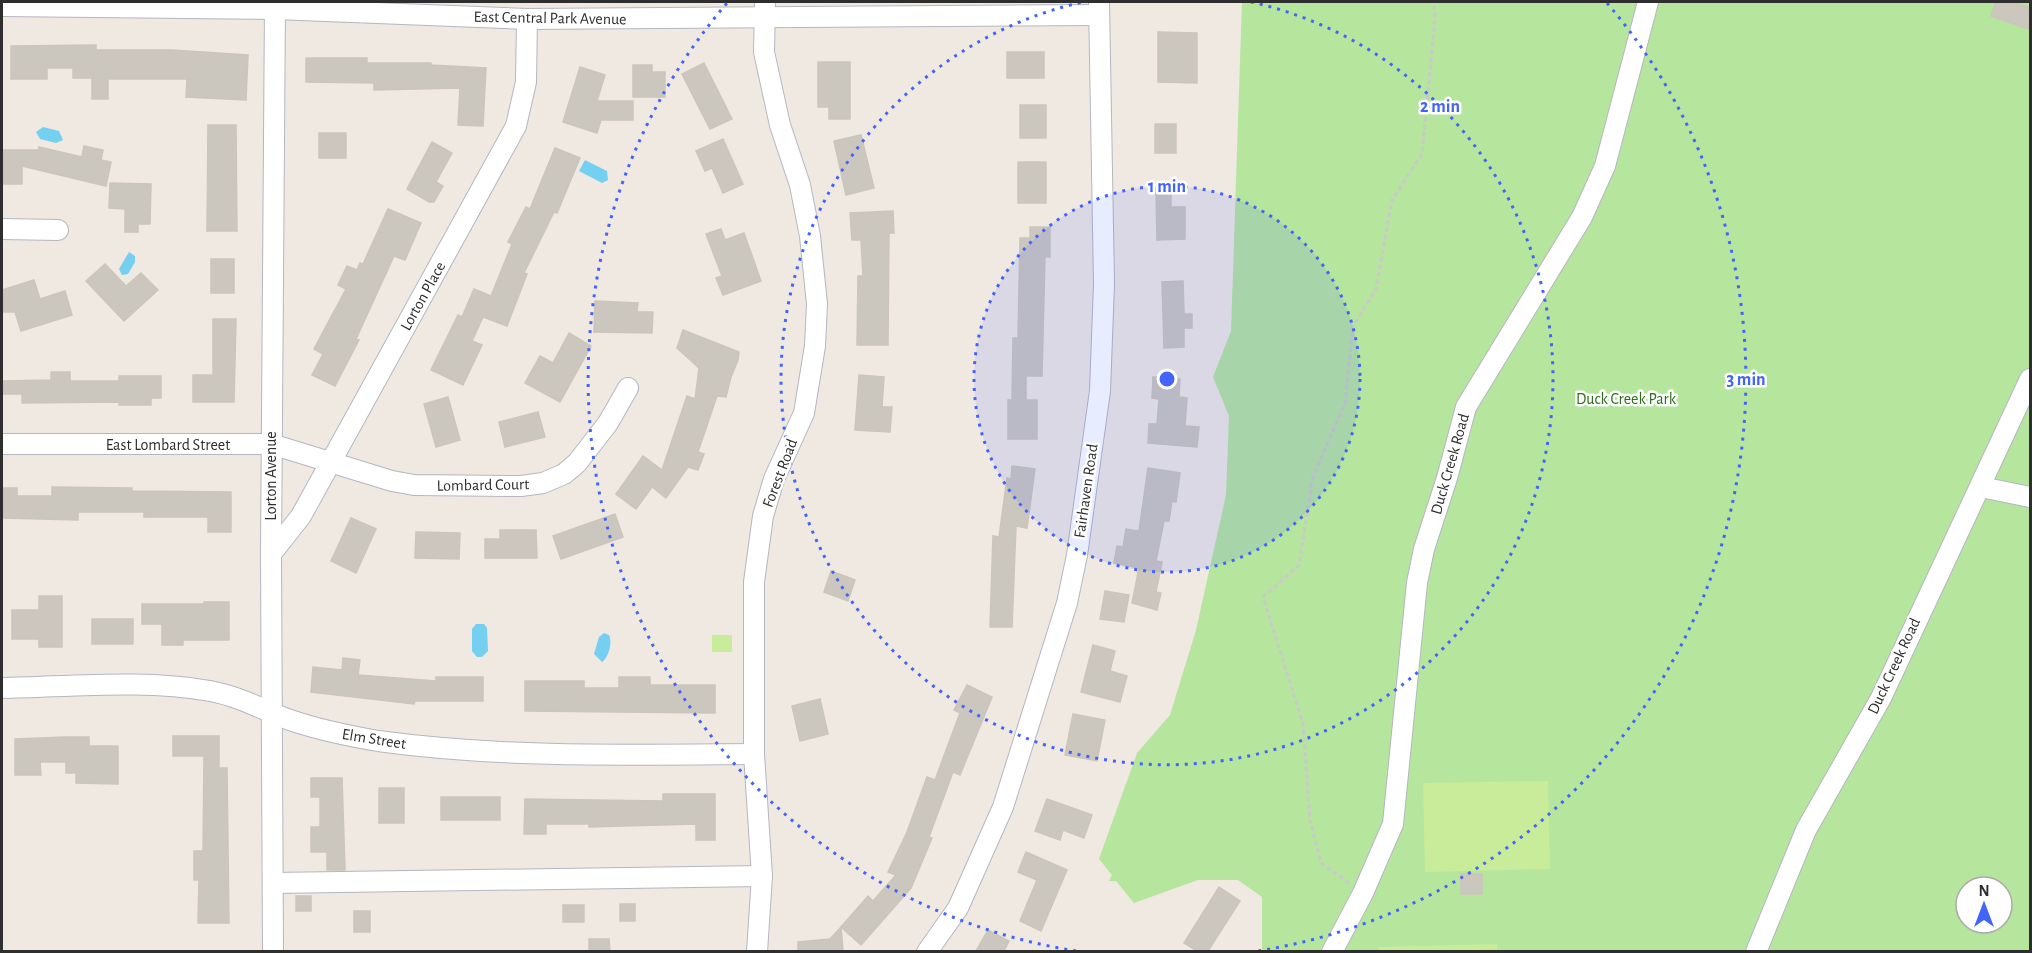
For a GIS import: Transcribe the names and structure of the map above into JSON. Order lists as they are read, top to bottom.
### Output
{
  "streets": {
    "street": [
      "East Central Park Avenue",
      "Lorton Place",
      "East Lombard Street",
      "Duck Creek Road",
      "Forest Road",
      "Lorton Avenue",
      "Lombard Court",
      "Fairhaven Road",
      "Elm Street"
    ]
  },
  "crossings": [
    ["East Central Park Avenue", "Lorton Place"],
    ["East Central Park Avenue", "Forest Road"],
    ["East Central Park Avenue", "Lorton Avenue"],
    ["East Central Park Avenue", "Fairhaven Road"],
    ["Lorton Place", "East Lombard Street"],
    ["Lorton Place", "Lorton Avenue"],
    ["Lorton Place", "Lombard Court"],
    ["East Lombard Street", "Lorton Avenue"],
    ["East Lombard Street", "Lombard Court"],
    ["Forest Road", "Elm Street"],
    ["Lorton Avenue", "Elm Street"]
  ],
  "parks": ["Duck Creek Park"],
  "north": "top",
  "rings": ["2 min", "1 min", "3 min"]
}
